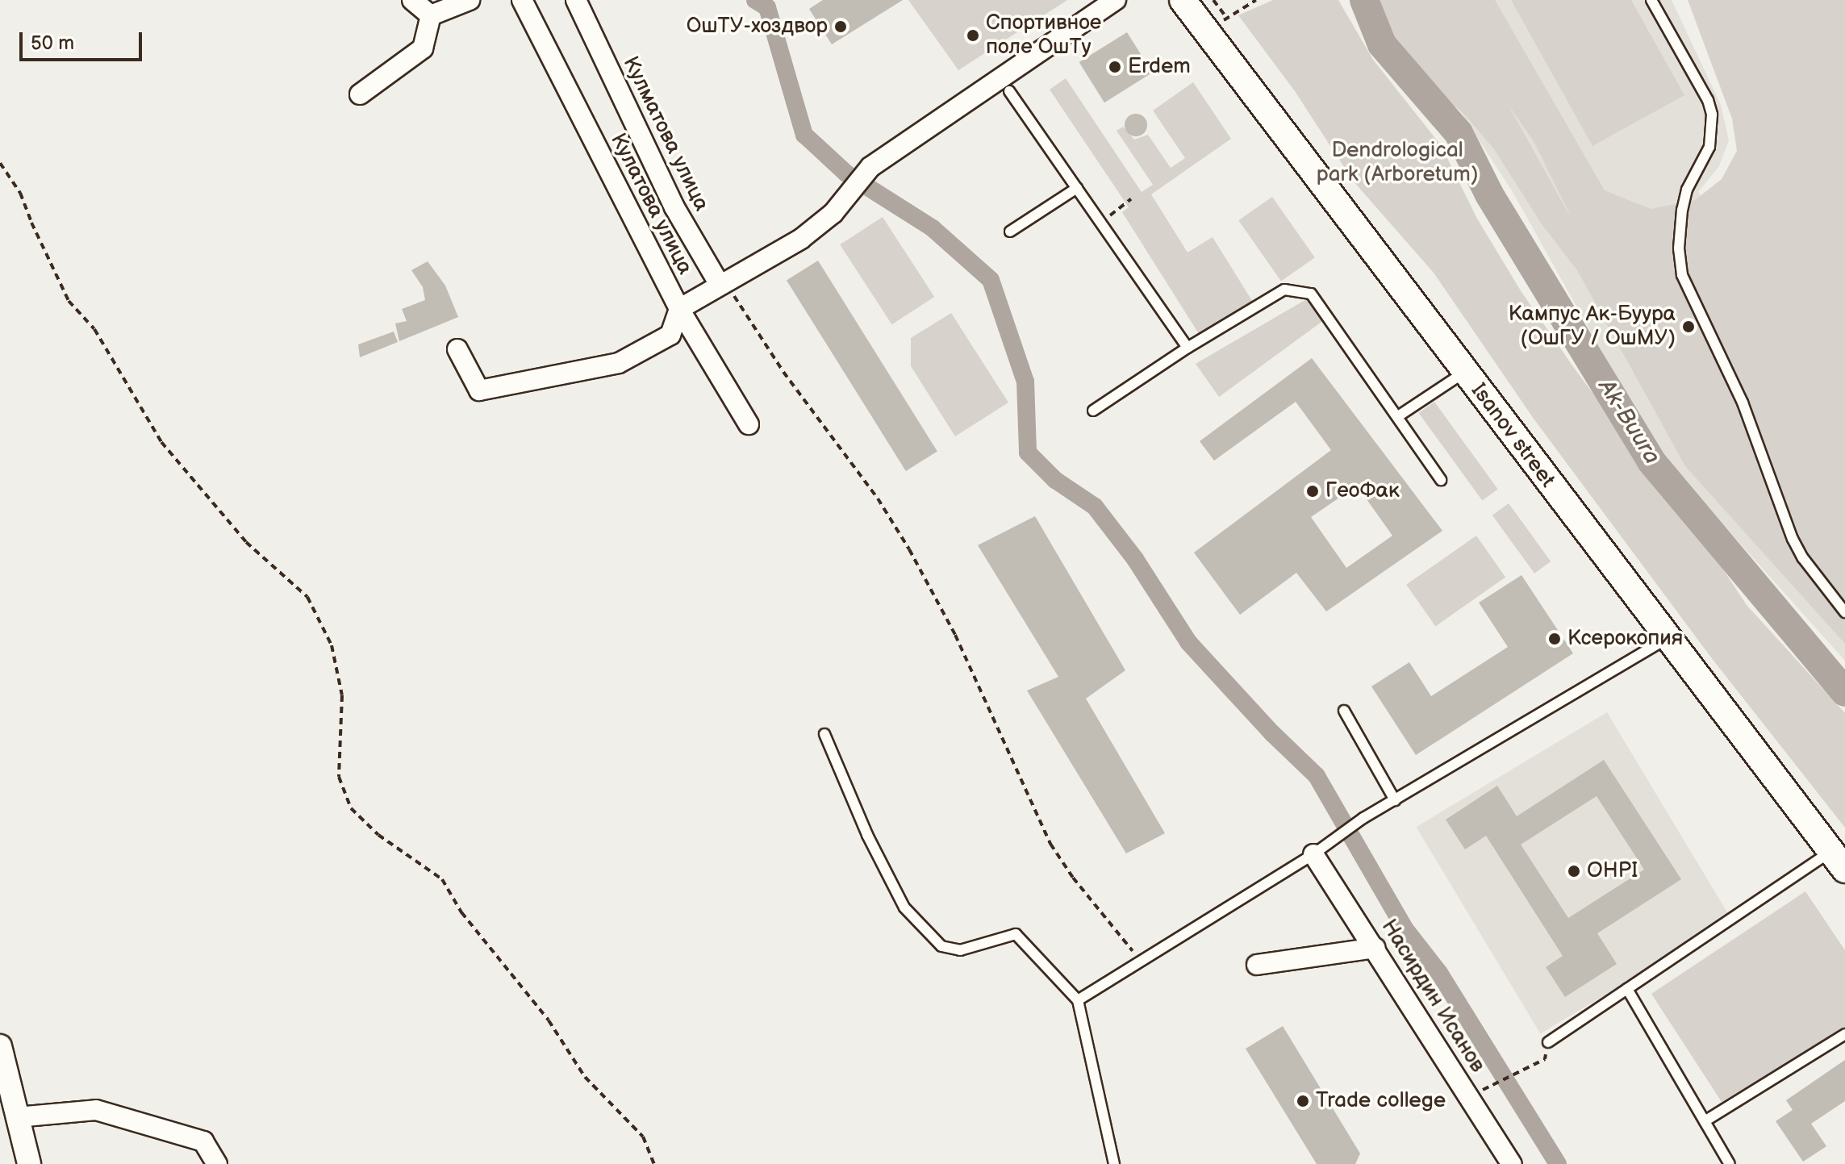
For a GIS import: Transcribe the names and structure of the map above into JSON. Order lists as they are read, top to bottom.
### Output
{
  "streets": {
    "main road": ["Isanov street"],
    "street": ["Кулматова улица", "Кулатова улица", "Насирдин Исанов"]
  },
  "water": ["Ak-Buura"],
  "parks": ["Dendrological park (Arboretum)"],
  "places": [
    "ОшТУ-хоздвор",
    "Спортивное поле ОшТу",
    "Erdem",
    "Кампус Ак-Буура (ОшГУ / ОшМУ)",
    "ГеоФак",
    "Ксерокопия",
    "OHPI",
    "Trade college"
  ],
  "scale_bar": "50 m"
}
